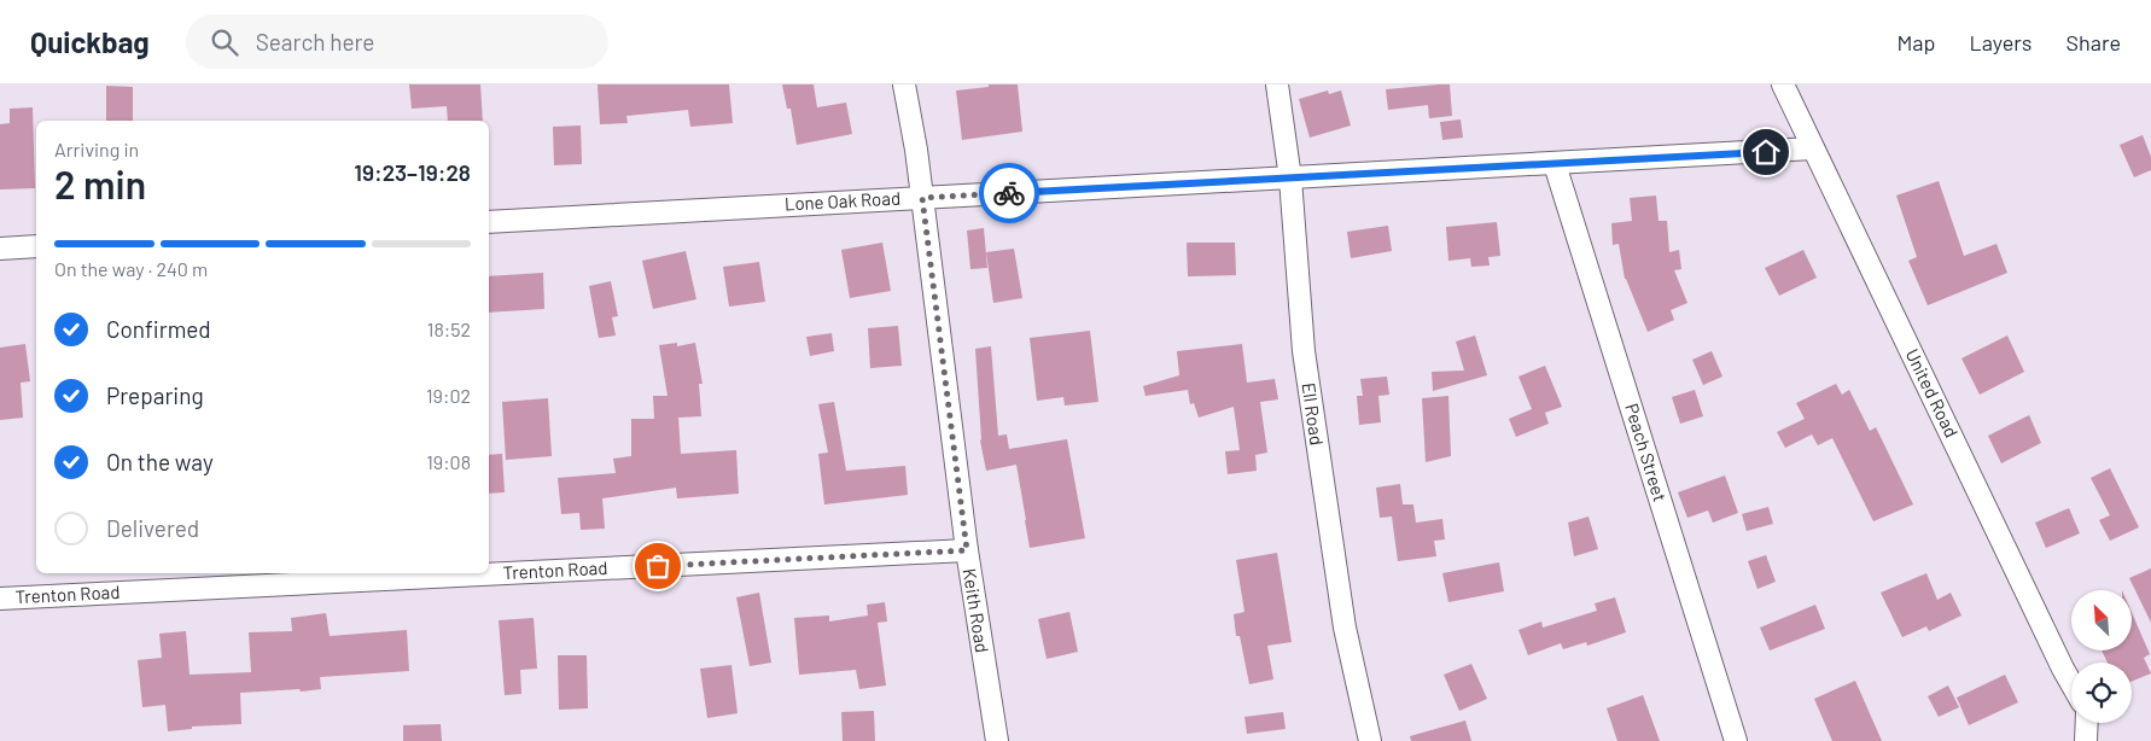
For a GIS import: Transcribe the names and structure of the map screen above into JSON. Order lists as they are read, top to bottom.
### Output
{
  "streets": {
    "street": [
      "Lone Oak Road",
      "United Road",
      "Ell Road",
      "Peach Street",
      "Trenton Road",
      "Keith Road"
    ]
  },
  "crossings": [
    ["Lone Oak Road", "United Road"],
    ["Lone Oak Road", "Ell Road"],
    ["Lone Oak Road", "Peach Street"],
    ["Lone Oak Road", "Keith Road"],
    ["Trenton Road", "Keith Road"]
  ],
  "north": "top left",
  "page": {
    "header": "Quickbag",
    "search": "Search here",
    "nav": ["Map", "Layers", "Share"],
    "heading": ["2 min", "Arriving in", "19:23–19:28"],
    "bar": "On the way · 240 m",
    "list": [
      ["Confirmed", "18:52"],
      ["Preparing", "19:02"],
      ["On the way", "19:08"],
      "Delivered"
    ]
  }
}
